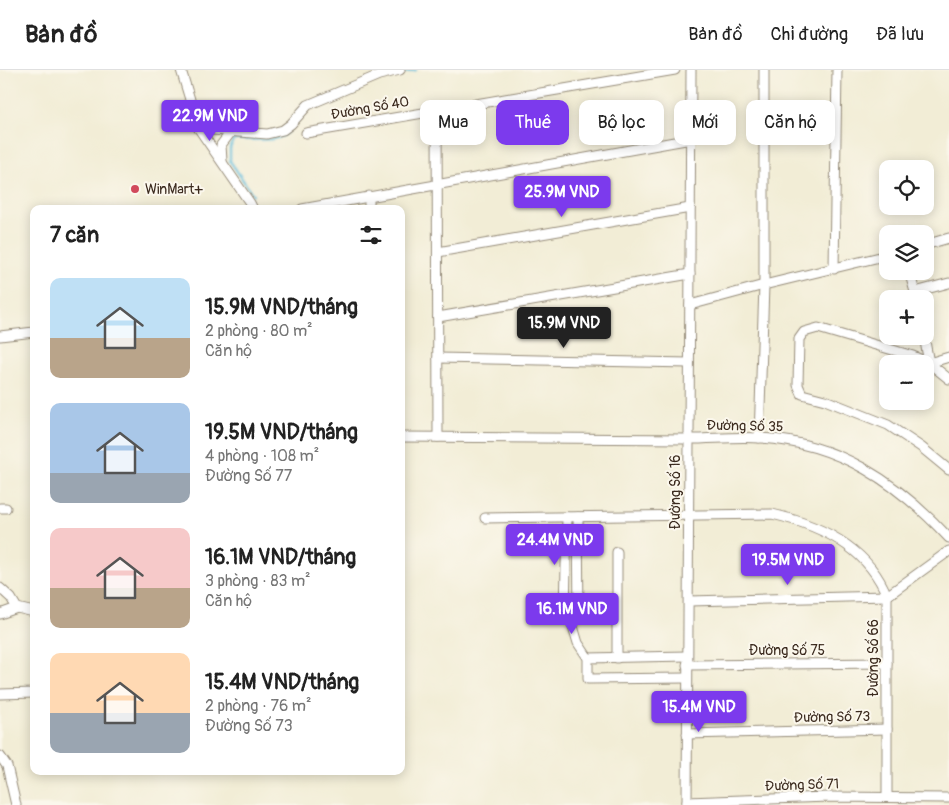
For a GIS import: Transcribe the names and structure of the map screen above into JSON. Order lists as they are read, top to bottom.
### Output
{
  "streets": {
    "street": [
      "Đường Số 40",
      "Đường Số 35",
      "Đường Số 16",
      "Đường Số 75",
      "Đường Số 66",
      "Đường Số 73",
      "Đường Số 71"
    ]
  },
  "crossings": [
    ["Đường Số 35", "Đường Số 16"],
    ["Đường Số 16", "Đường Số 75"],
    ["Đường Số 16", "Đường Số 73"],
    ["Đường Số 16", "Đường Số 71"],
    ["Đường Số 75", "Đường Số 66"],
    ["Đường Số 66", "Đường Số 73"],
    ["Đường Số 66", "Đường Số 71"]
  ],
  "places": ["WinMart+"],
  "page": {
    "header": "Bản đồ",
    "nav": ["Bản đồ", "Chỉ đường", "Đã lưu"],
    "price": [
      "22.9M VND",
      "25.9M VND",
      "15.9M VND",
      "24.4M VND",
      "19.5M VND",
      "16.1M VND",
      "15.4M VND"
    ],
    "chip": [
      "Mua",
      "Thuê",
      "Bộ lọc",
      "Mới",
      "Căn hộ"
    ],
    "map_buttons": ["+", "−"],
    "heading": "7 căn",
    "list": [
      {
        "name": "15.9M VND/tháng",
        "note": "2 phòng · 80 m² · Căn hộ"
      },
      {
        "name": "19.5M VND/tháng",
        "note": "4 phòng · 108 m² · Đường Số 77"
      },
      {
        "name": "16.1M VND/tháng",
        "note": "3 phòng · 83 m² · Căn hộ"
      },
      {
        "name": "15.4M VND/tháng",
        "note": "2 phòng · 76 m² · Đường Số 73"
      }
    ]
  }
}
